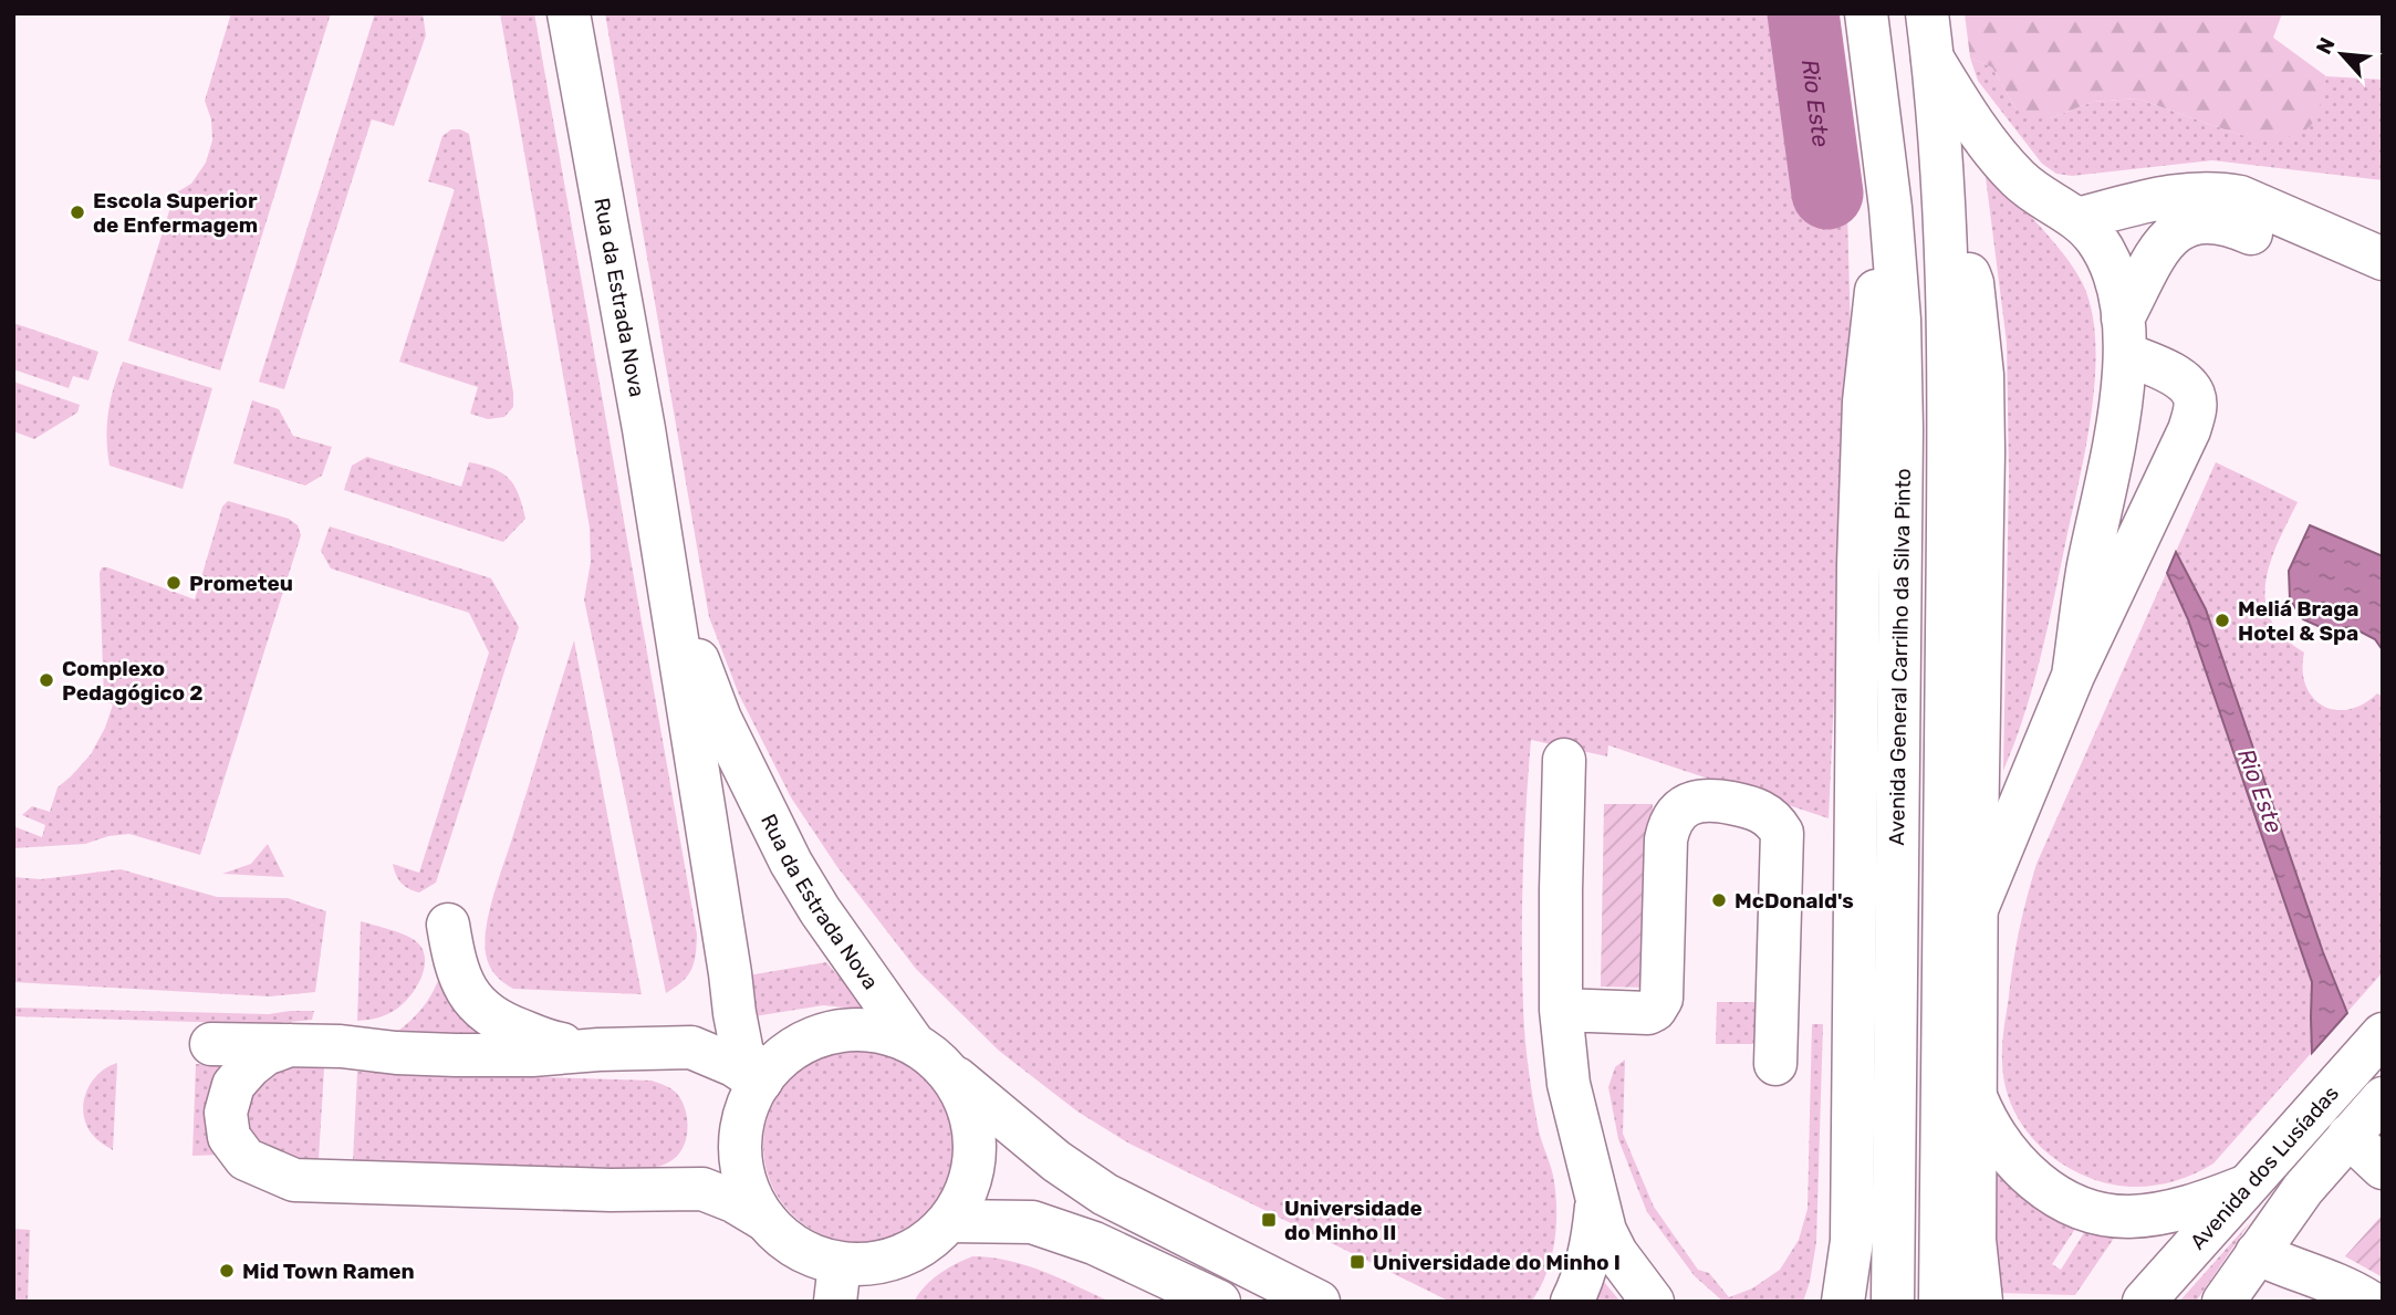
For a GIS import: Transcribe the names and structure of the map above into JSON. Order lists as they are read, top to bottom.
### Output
{
  "streets": {
    "main road": ["Rua da Estrada Nova", "Avenida General Carrilho da Silva Pinto", "Avenida dos Lusíadas"]
  },
  "water": ["Rio Este"],
  "places": {
    "other": [
      "Escola Superior de Enfermagem",
      "Prometeu",
      "Meliá Braga Hotel & Spa",
      "Complexo Pedagógico 2",
      "McDonald's",
      "Mid Town Ramen"
    ],
    "transit": ["Universidade do Minho II", "Universidade do Minho I"]
  },
  "north": "top left"
}
